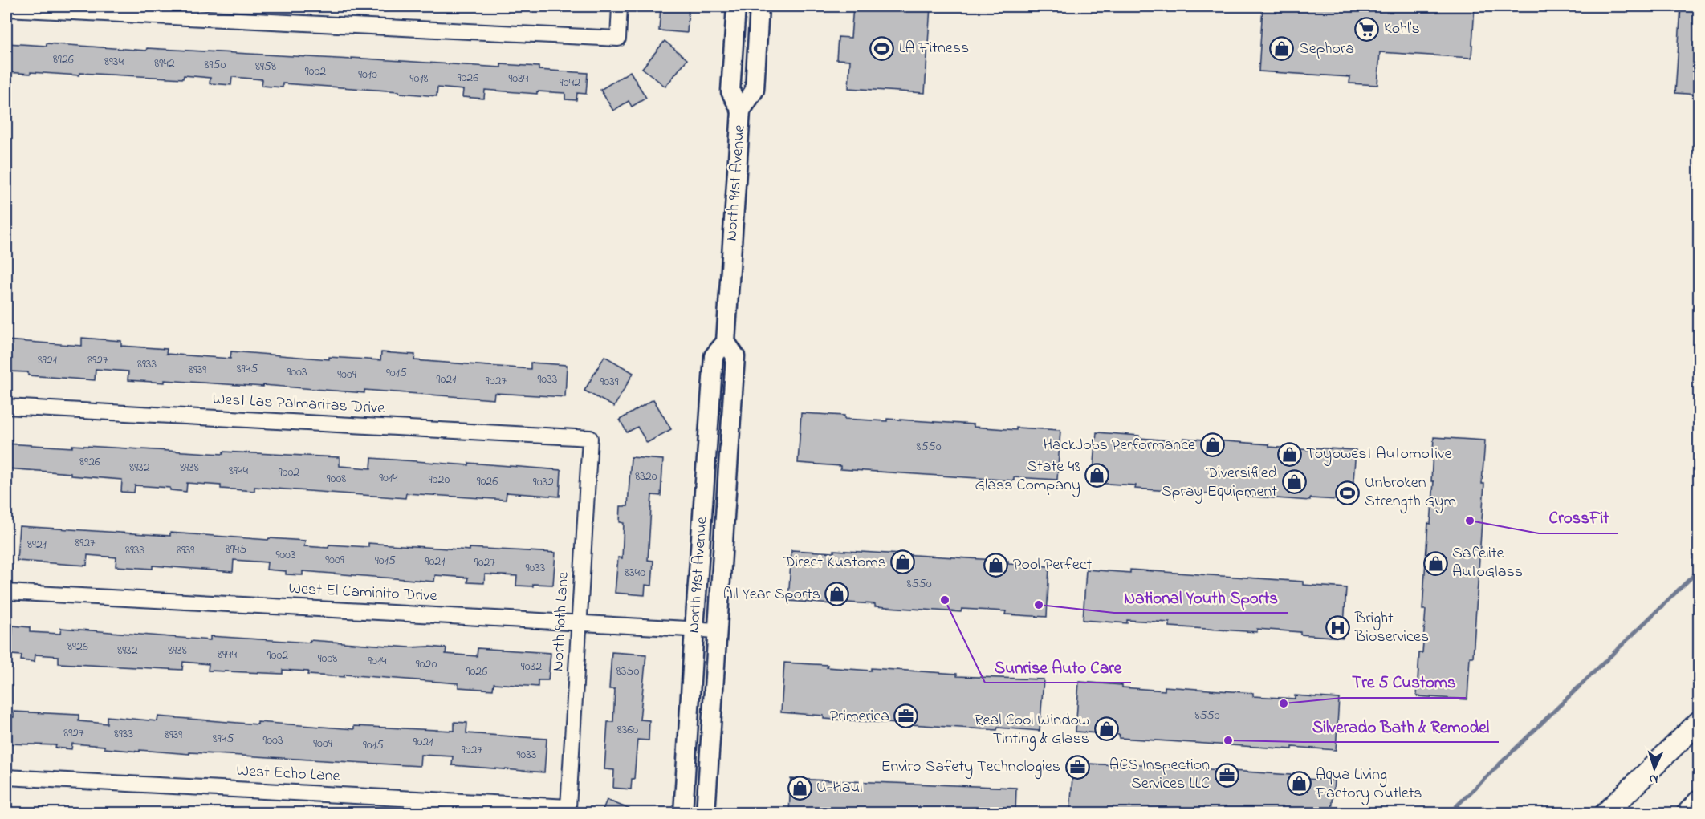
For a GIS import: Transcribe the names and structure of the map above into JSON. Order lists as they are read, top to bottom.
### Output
{
  "streets": {
    "main road": ["North 91st Avenue"],
    "street": [
      "West Las Palmaritas Drive",
      "West El Caminito Drive",
      "North 90th Lane",
      "West Echo Lane"
    ]
  },
  "crossings": [
    ["North 91st Avenue", "West El Caminito Drive"],
    ["West Las Palmaritas Drive", "North 90th Lane"],
    ["West El Caminito Drive", "North 90th Lane"],
    ["North 90th Lane", "West Echo Lane"]
  ],
  "places": {
    "supermarket": ["Kohl's"],
    "sports": ["LA Fitness", "Unbroken Strength Gym"],
    "shop": [
      "Sephora",
      "HackJobs Performance",
      "Toyowest Automotive",
      "State 48 Glass Company",
      "Diversified Spray Equipment",
      "Direct Kustoms",
      "Safelite AutoGlass",
      "Pool Perfect",
      "All Year Sports",
      "Real Cool Window Tinting & Glass",
      "Aqua Living Factory Outlets",
      "U-Haul"
    ],
    "other": [
      "CrossFit",
      "Sunrise Auto Care",
      "National Youth Sports",
      "Tre 5 Customs",
      "Silverado Bath & Remodel"
    ],
    "hospital": ["Bright Bioservices"],
    "office": ["Primerica", "Enviro Safety Technologies", "ACS Inspection Services LLC"]
  },
  "house_numbers": [
    "8926",
    "8934",
    "8942",
    "8950",
    "8958",
    "9002",
    "9010",
    "9026",
    "9018",
    "9034",
    "9042",
    "8921",
    "8927",
    "8933",
    "8945",
    "8939",
    "9003",
    "9015",
    "9009",
    "9021",
    "9033",
    "9027",
    "9039",
    "8550",
    "8926",
    "8932",
    "8938",
    "8944",
    "9002",
    "8320",
    "9014",
    "9008",
    "9020",
    "9026",
    "9032",
    "8927",
    "8921",
    "8945",
    "8933",
    "8939",
    "9003",
    "9009",
    "9015",
    "9021",
    "9027",
    "9033",
    "8340",
    "8550",
    "8926",
    "8932",
    "8938",
    "8944",
    "9002",
    "9008",
    "9014",
    "9020",
    "9032",
    "9026",
    "8350",
    "8550",
    "8360",
    "8927",
    "8933",
    "8939",
    "8945",
    "9003",
    "9021",
    "9009",
    "9015",
    "9027",
    "9033"
  ],
  "north": "bottom"
}
